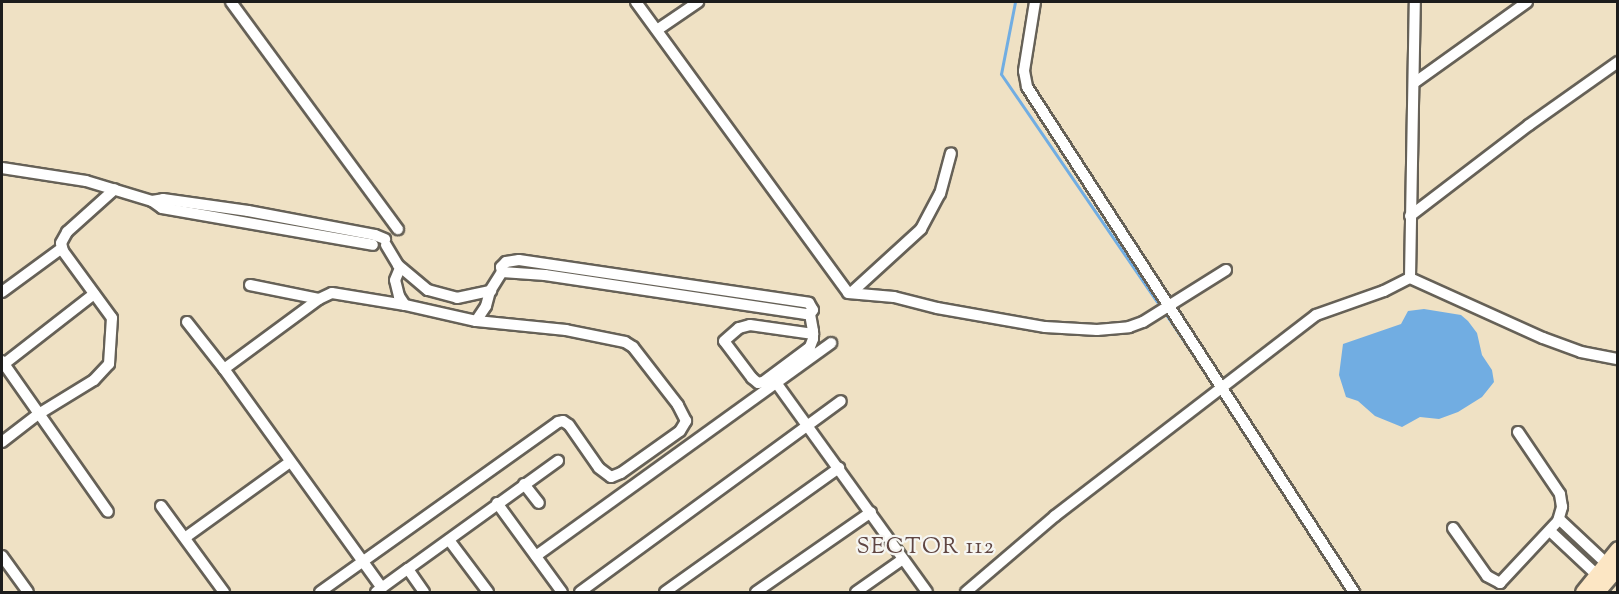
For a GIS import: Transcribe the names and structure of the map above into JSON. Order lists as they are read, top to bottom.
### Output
{
  "districts": ["SECTOR 112"]
}
